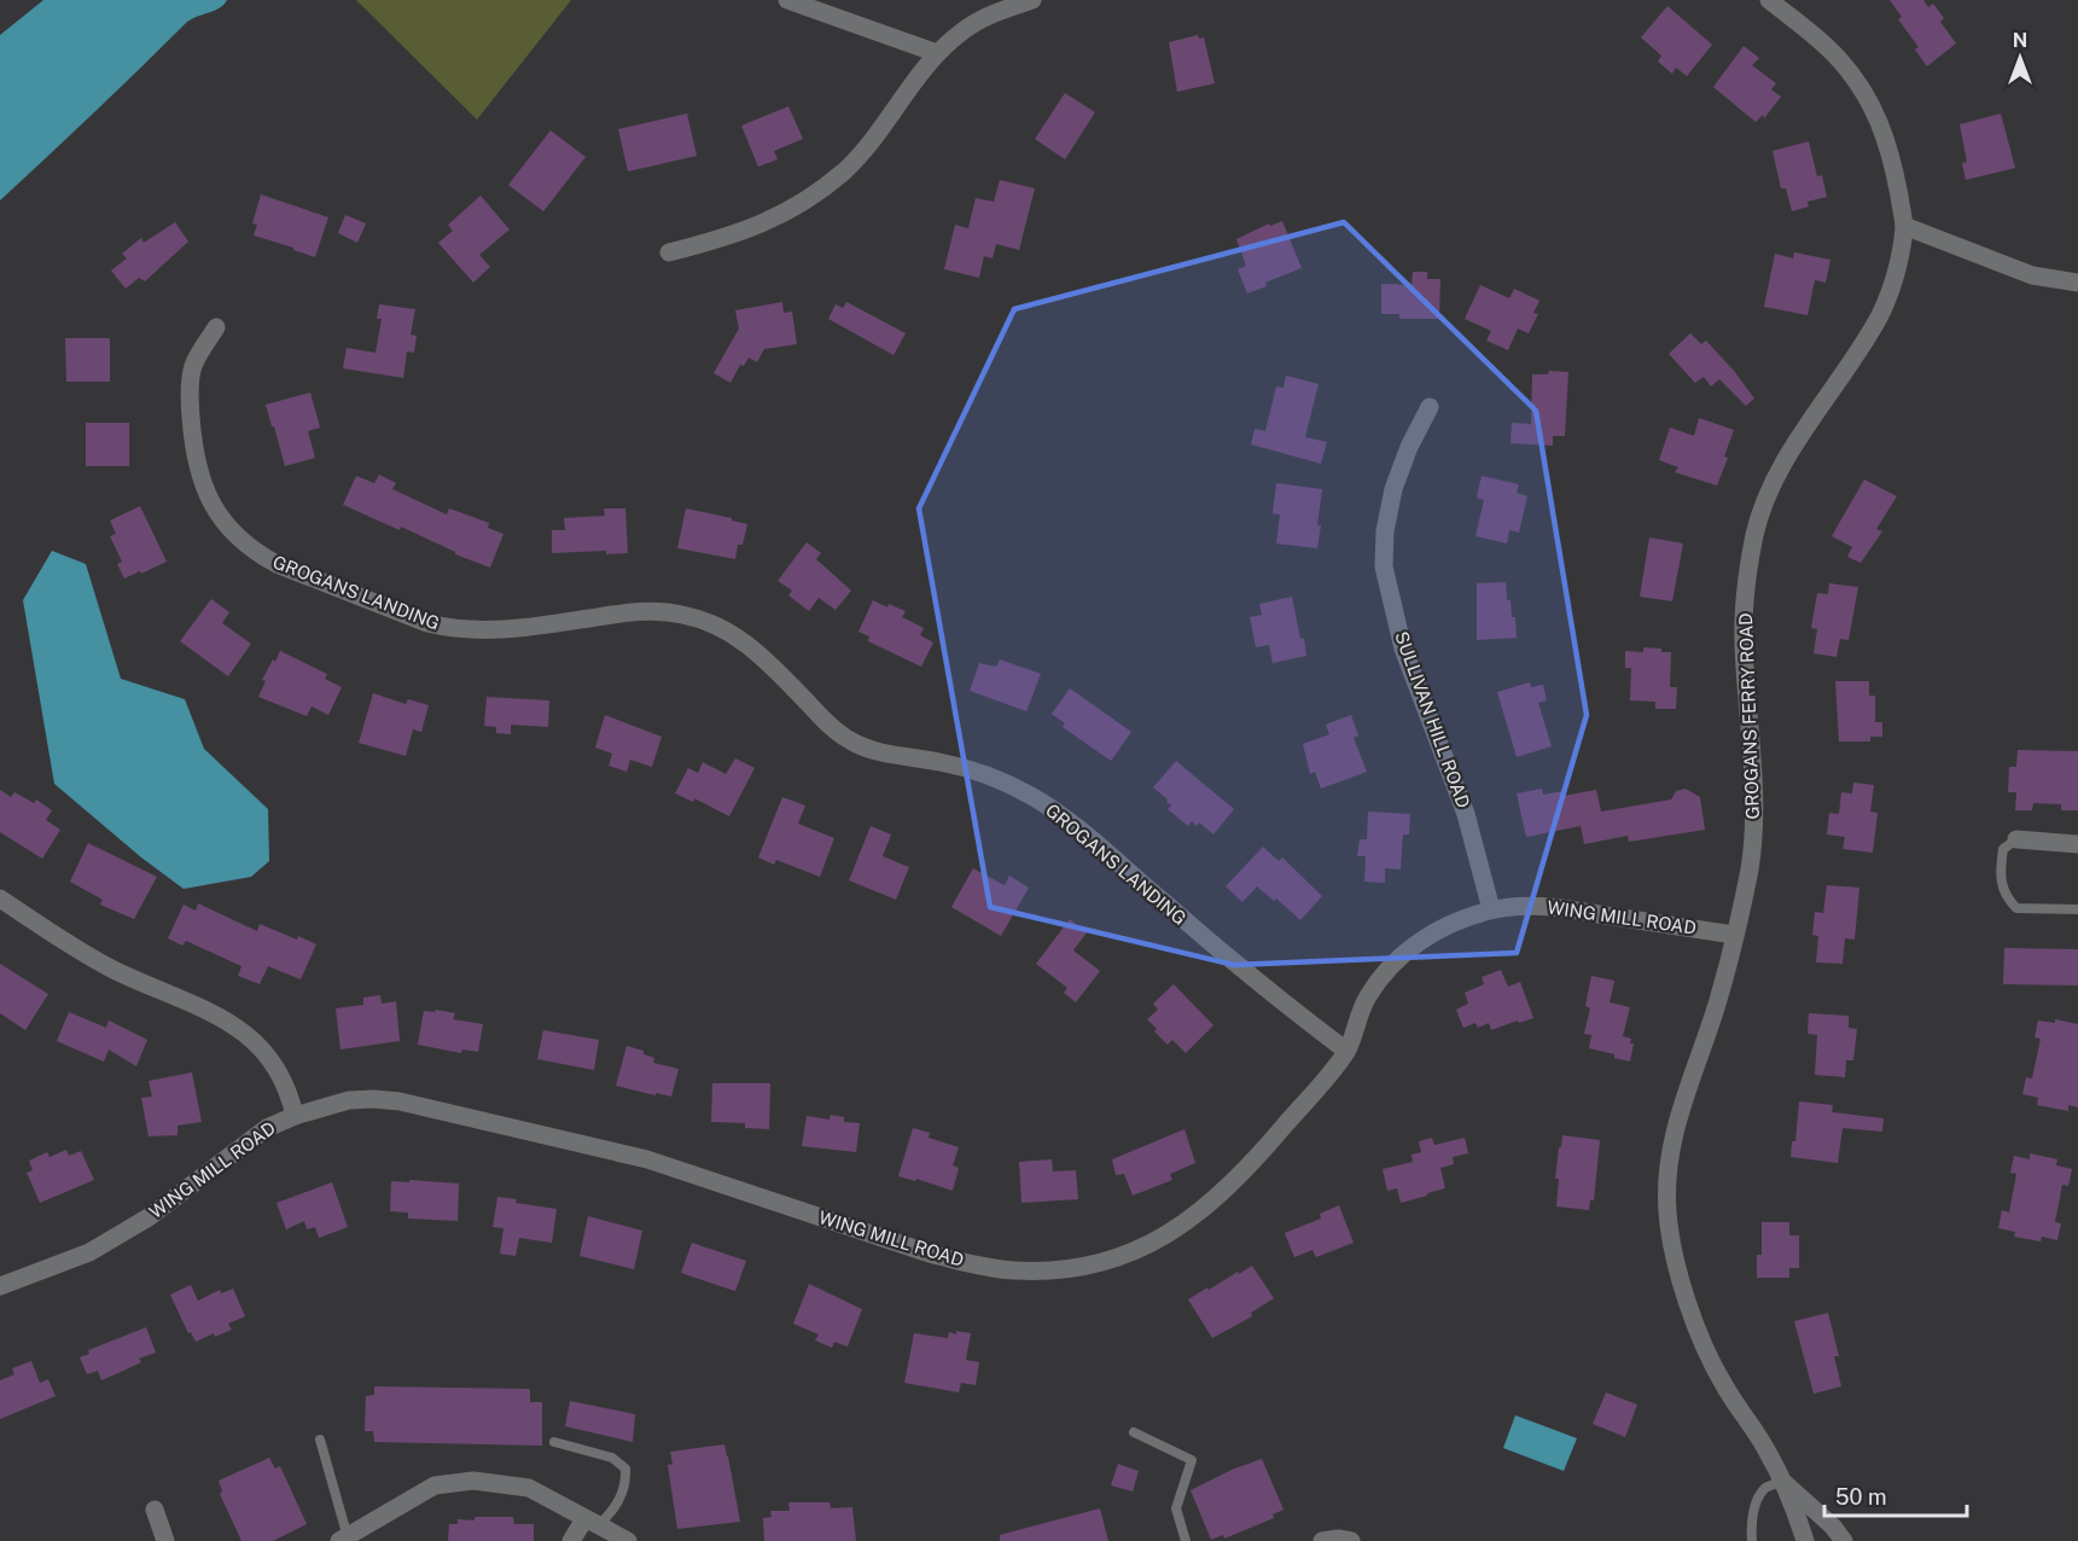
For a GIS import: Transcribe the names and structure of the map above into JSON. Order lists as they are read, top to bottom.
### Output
{
  "streets": {
    "street": [
      "GROGANS LANDING",
      "GROGANS FERRY ROAD",
      "SULLIVAN HILL ROAD",
      "WING MILL ROAD"
    ]
  },
  "crossings": [
    ["GROGANS LANDING", "WING MILL ROAD"],
    ["GROGANS FERRY ROAD", "WING MILL ROAD"],
    ["SULLIVAN HILL ROAD", "WING MILL ROAD"]
  ],
  "scale_bar": "50 m",
  "north": "top"
}
